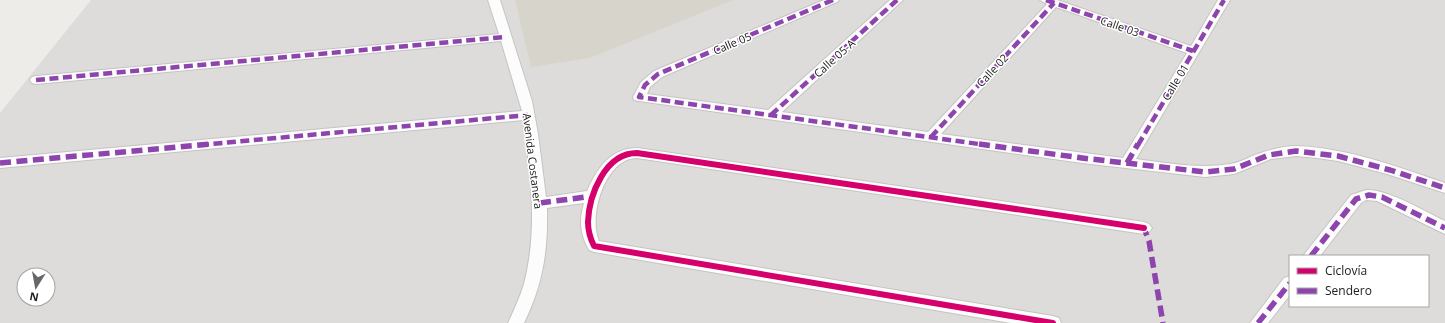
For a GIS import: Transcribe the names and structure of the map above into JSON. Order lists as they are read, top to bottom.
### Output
{
  "streets": {
    "street": [
      "Calle 03",
      "Calle 05",
      "Calle 05-A",
      "Calle 02",
      "Calle 01",
      "Avenida Costanera"
    ]
  },
  "crossings": [
    ["Calle 03", "Calle 02"],
    ["Calle 03", "Calle 01"],
    ["Calle 05", "Calle 05-A"]
  ],
  "legend": ["Ciclovía", "Sendero"],
  "north": "bottom"
}
